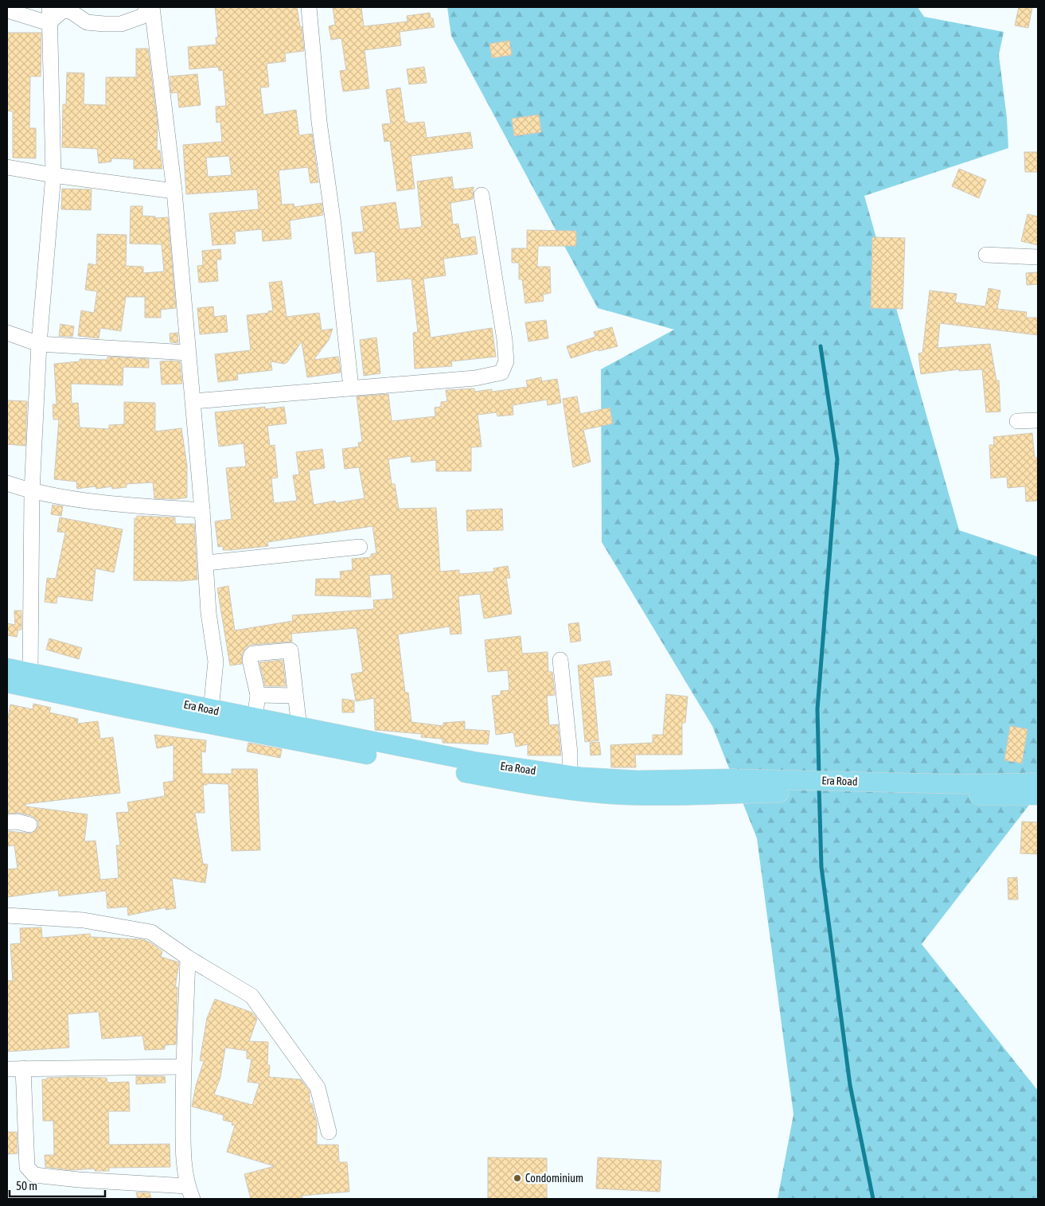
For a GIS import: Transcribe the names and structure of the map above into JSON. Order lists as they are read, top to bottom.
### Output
{
  "streets": {
    "main road": ["Era Road"]
  },
  "places": ["Condominium"],
  "scale_bar": "50 m"
}
